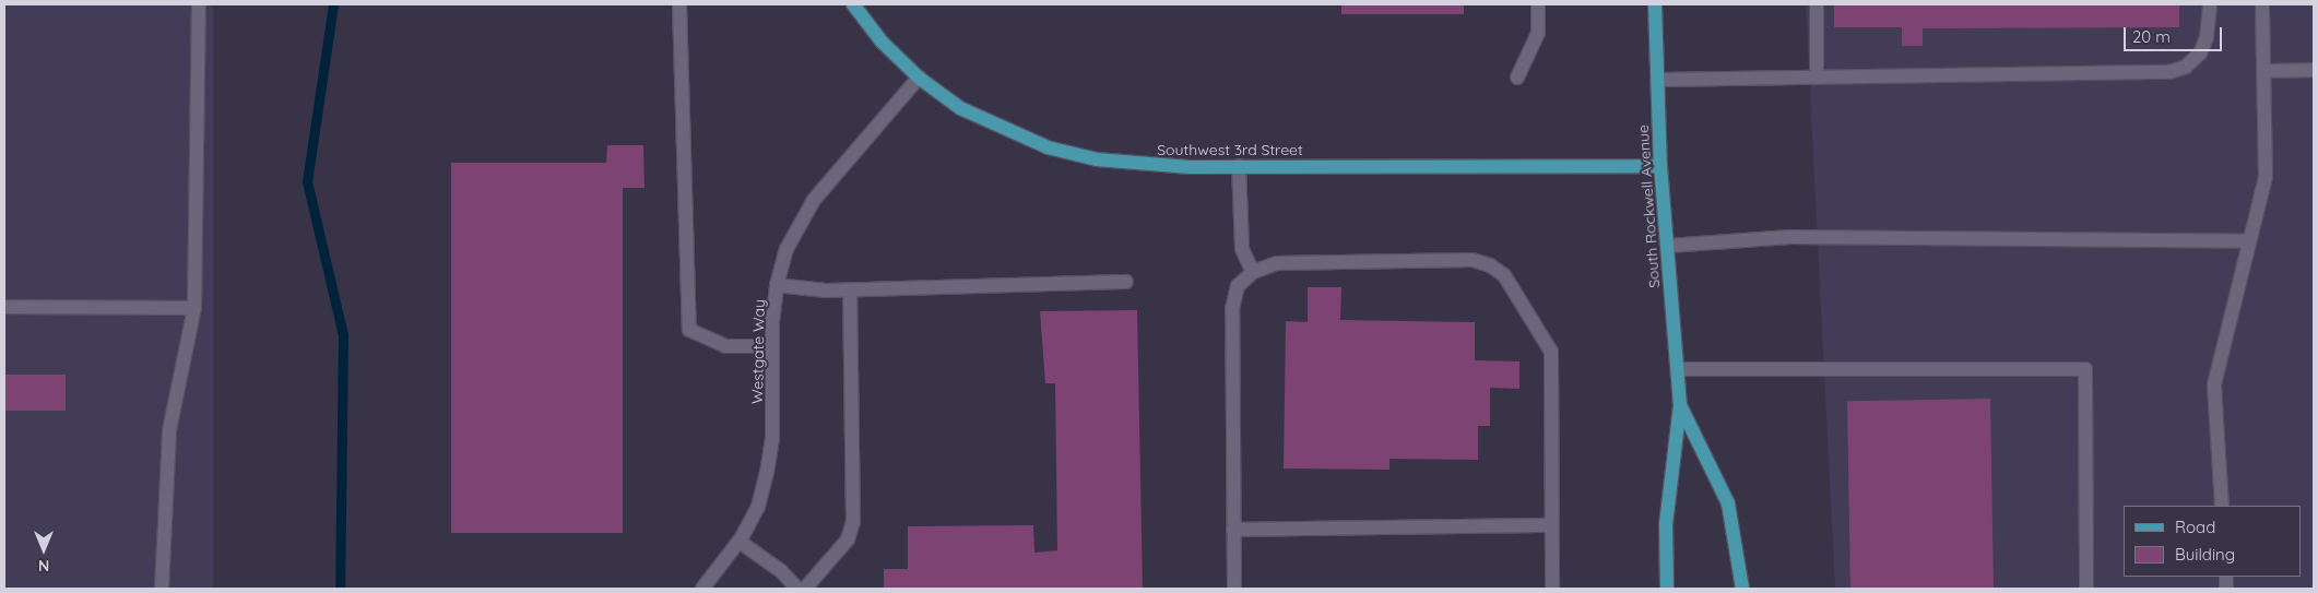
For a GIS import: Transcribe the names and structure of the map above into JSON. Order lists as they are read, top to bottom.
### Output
{
  "streets": {
    "main road": ["Southwest 3rd Street", "South Rockwell Avenue"],
    "street": ["Westgate Way"]
  },
  "crossings": [
    ["Southwest 3rd Street", "South Rockwell Avenue"],
    ["Southwest 3rd Street", "Westgate Way"]
  ],
  "legend": ["Road", "Building"],
  "scale_bar": "20 m",
  "north": "bottom"
}
